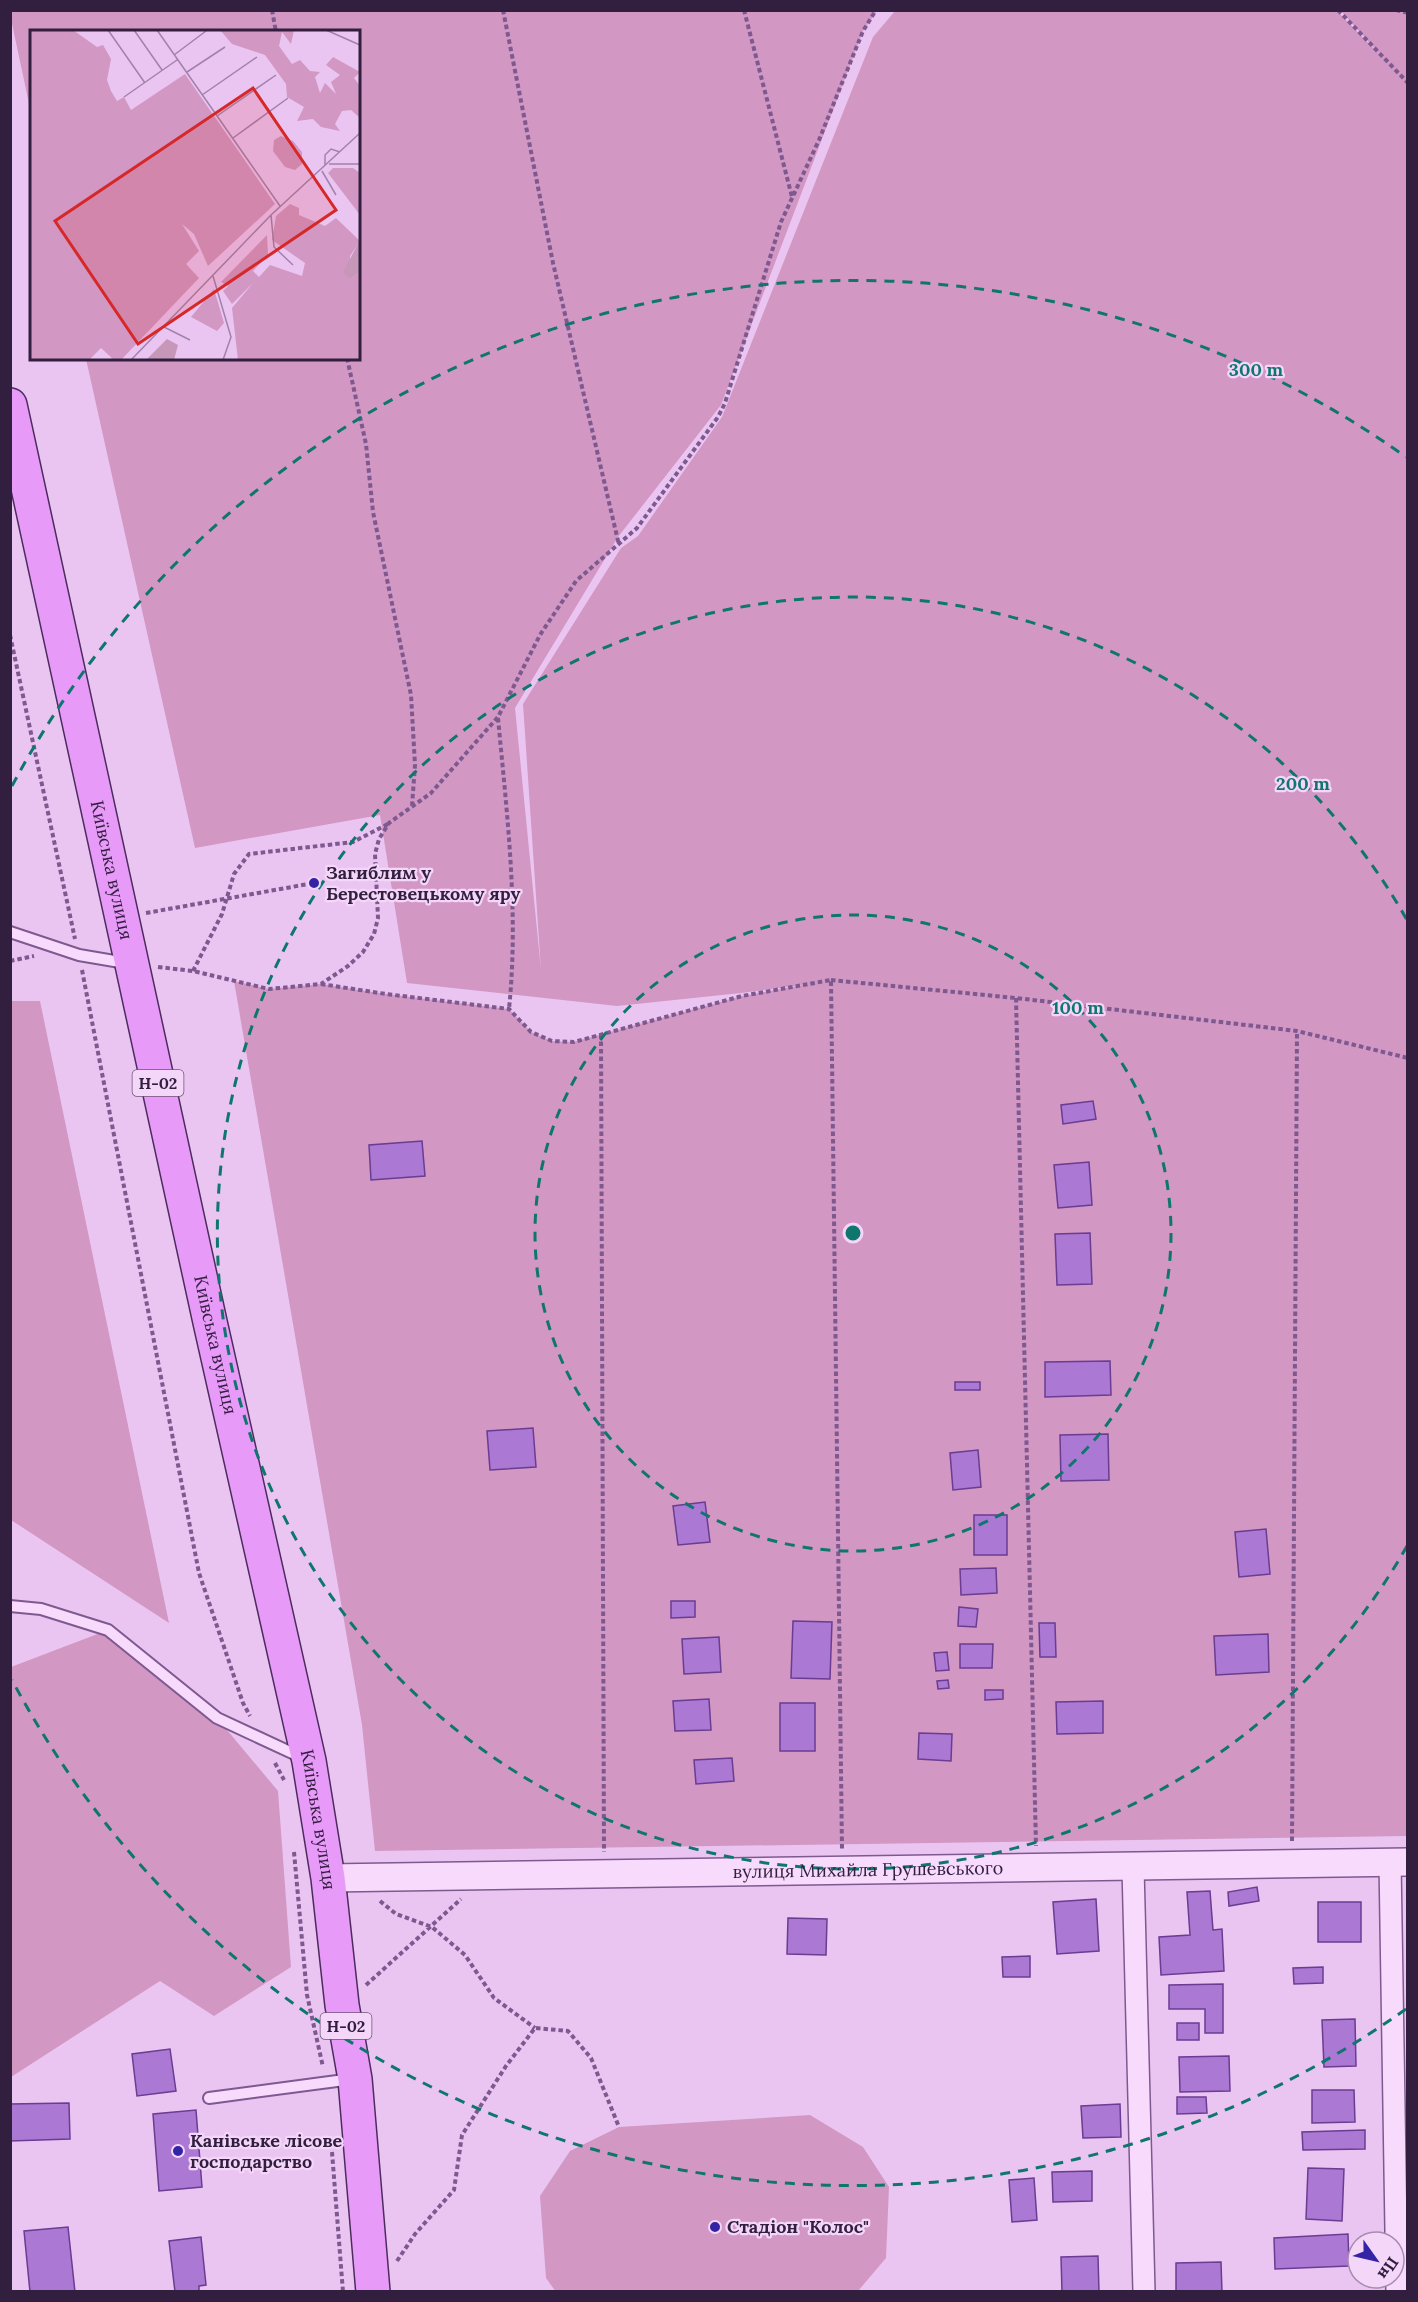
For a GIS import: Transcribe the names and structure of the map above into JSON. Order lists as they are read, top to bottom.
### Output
{
  "streets": {
    "main road": ["Київська вулиця", "Н-02"],
    "street": ["вулиця Михайла Грушевського"]
  },
  "crossings": [
    ["Київська вулиця", "вулиця Михайла Грушевського"]
  ],
  "places": ["Загиблим у Берестовецькому яру", "Канівське лісове господарство", "Стадіон \"Колос\""],
  "north": "bottom right",
  "rings": ["300 m", "200 m", "100 m"]
}
